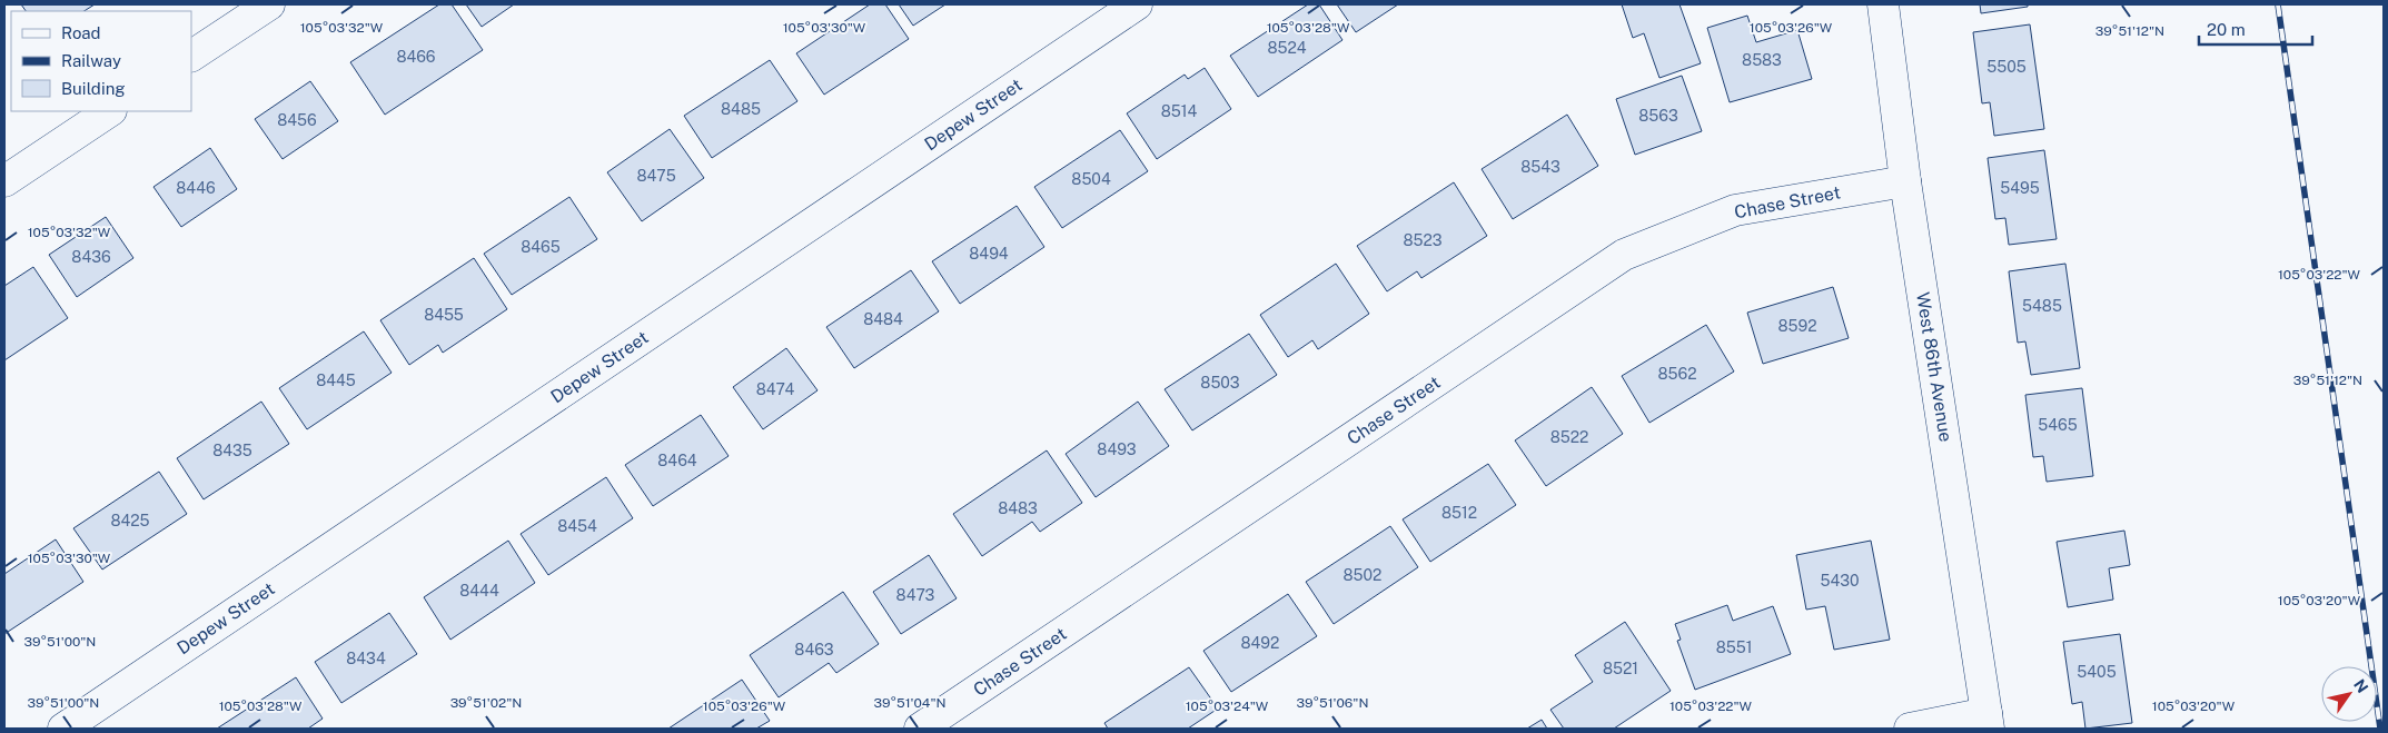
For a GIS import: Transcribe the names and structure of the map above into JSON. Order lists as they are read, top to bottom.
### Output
{
  "streets": {
    "street": ["Depew Street", "Chase Street", "West 86th Avenue"]
  },
  "crossings": [
    ["Chase Street", "West 86th Avenue"]
  ],
  "house_numbers": [
    "8524",
    "8466",
    "8583",
    "5505",
    "8485",
    "8514",
    "8563",
    "8456",
    "8543",
    "8475",
    "8504",
    "8446",
    "5495",
    "8523",
    "8465",
    "8494",
    "8436",
    "5485",
    "8455",
    "8484",
    "8592",
    "8562",
    "8445",
    "8503",
    "8474",
    "5465",
    "8522",
    "8493",
    "8435",
    "8464",
    "8483",
    "8512",
    "8425",
    "8454",
    "8502",
    "5430",
    "8444",
    "8473",
    "8492",
    "8551",
    "8463",
    "8434",
    "8521",
    "5405"
  ],
  "legend": ["Road", "Railway", "Building"],
  "scale_bar": "20 m",
  "north": "top right",
  "coordinates": [
    "105°03'32\"W",
    "105°03'30\"W",
    "105°03'28\"W",
    "105°03'26\"W",
    "39°51'12\"N",
    "105°03'22\"W",
    "105°03'20\"W",
    "39°51'00\"N",
    "39°51'02\"N",
    "39°51'04\"N",
    "39°51'06\"N",
    "105°03'24\"W"
  ]
}
